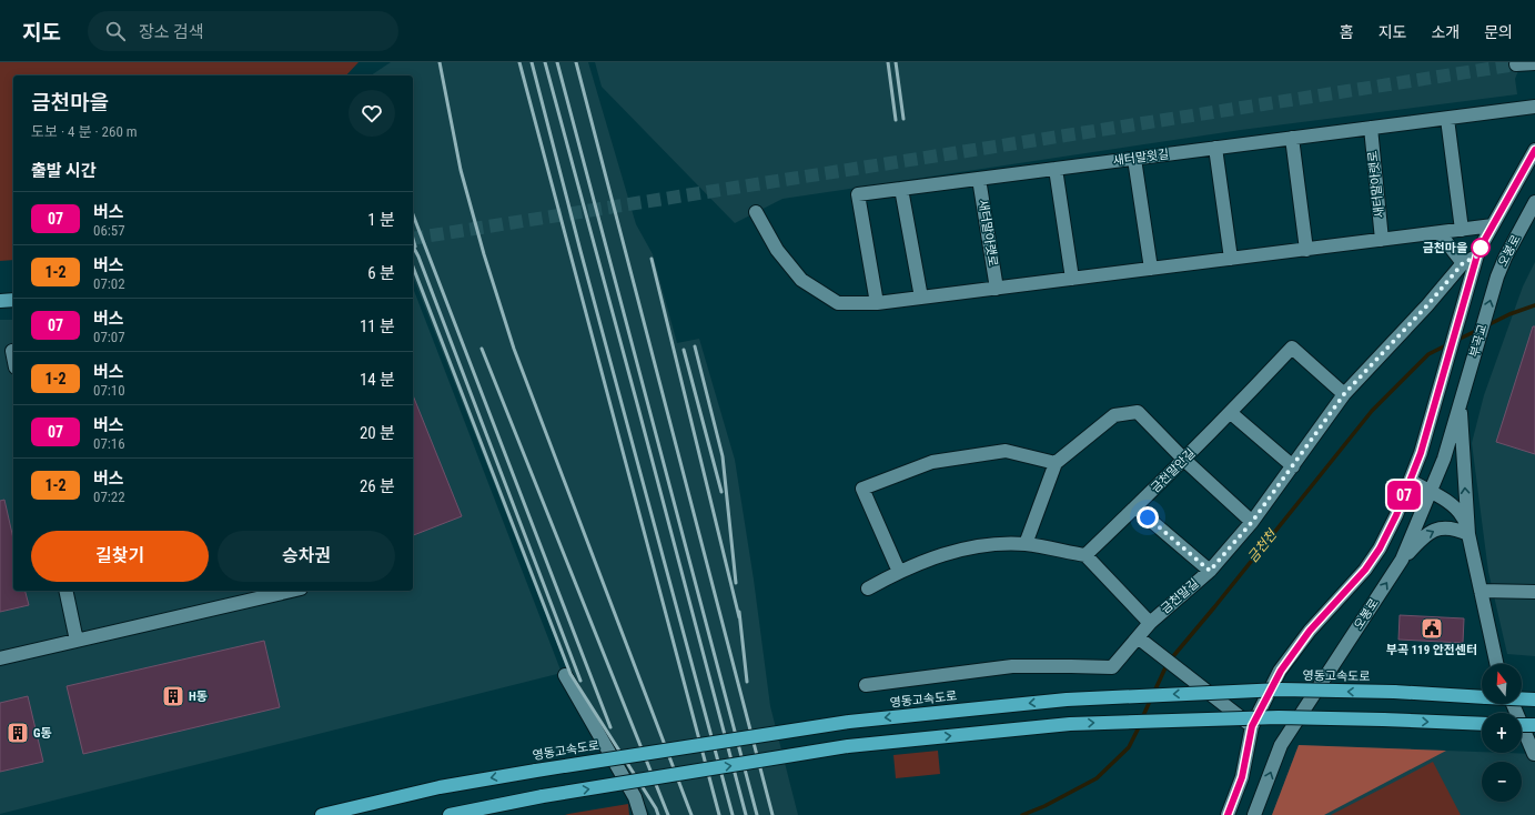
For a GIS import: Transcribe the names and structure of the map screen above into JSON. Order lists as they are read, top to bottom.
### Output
{
  "streets": {
    "highway": ["영동고속도로"],
    "street": [
      "새터말윗길",
      "새터말아랫로",
      "오봉로",
      "부곡교",
      "금천말안길",
      "금천말길"
    ]
  },
  "crossings": [
    ["새터말윗길", "새터말아랫로"],
    ["오봉로", "부곡교"],
    ["부곡교", "금천말길"],
    ["금천말안길", "금천말길"]
  ],
  "water": ["금천천"],
  "places": {
    "other": ["금천마을"],
    "public building": ["부곡 119 안전센터"],
    "building": ["H동", "G동"]
  },
  "lines": ["bus line 07"],
  "north": "top",
  "page": {
    "header": "지도",
    "search": "장소 검색",
    "nav": [
      "홈",
      "지도",
      "소개",
      "문의"
    ],
    "on_map": "07",
    "heading": [
      ["금천마을", "도보 · 4 분 · 260 m"],
      "출발 시간"
    ],
    "list": [
      {
        "mark": "07",
        "name": "버스",
        "note": "06:57",
        "value": "1 분"
      },
      {
        "mark": "1-2",
        "name": "버스",
        "note": "07:02",
        "value": "6 분"
      },
      {
        "mark": "07",
        "name": "버스",
        "note": "07:07",
        "value": "11 분"
      },
      {
        "mark": "1-2",
        "name": "버스",
        "note": "07:10",
        "value": "14 분"
      },
      {
        "mark": "07",
        "name": "버스",
        "note": "07:16",
        "value": "20 분"
      },
      {
        "mark": "1-2",
        "name": "버스",
        "note": "07:22",
        "value": "26 분"
      }
    ],
    "buttons": ["길찾기", "승차권"],
    "map_buttons": ["+", "−"]
  }
}
